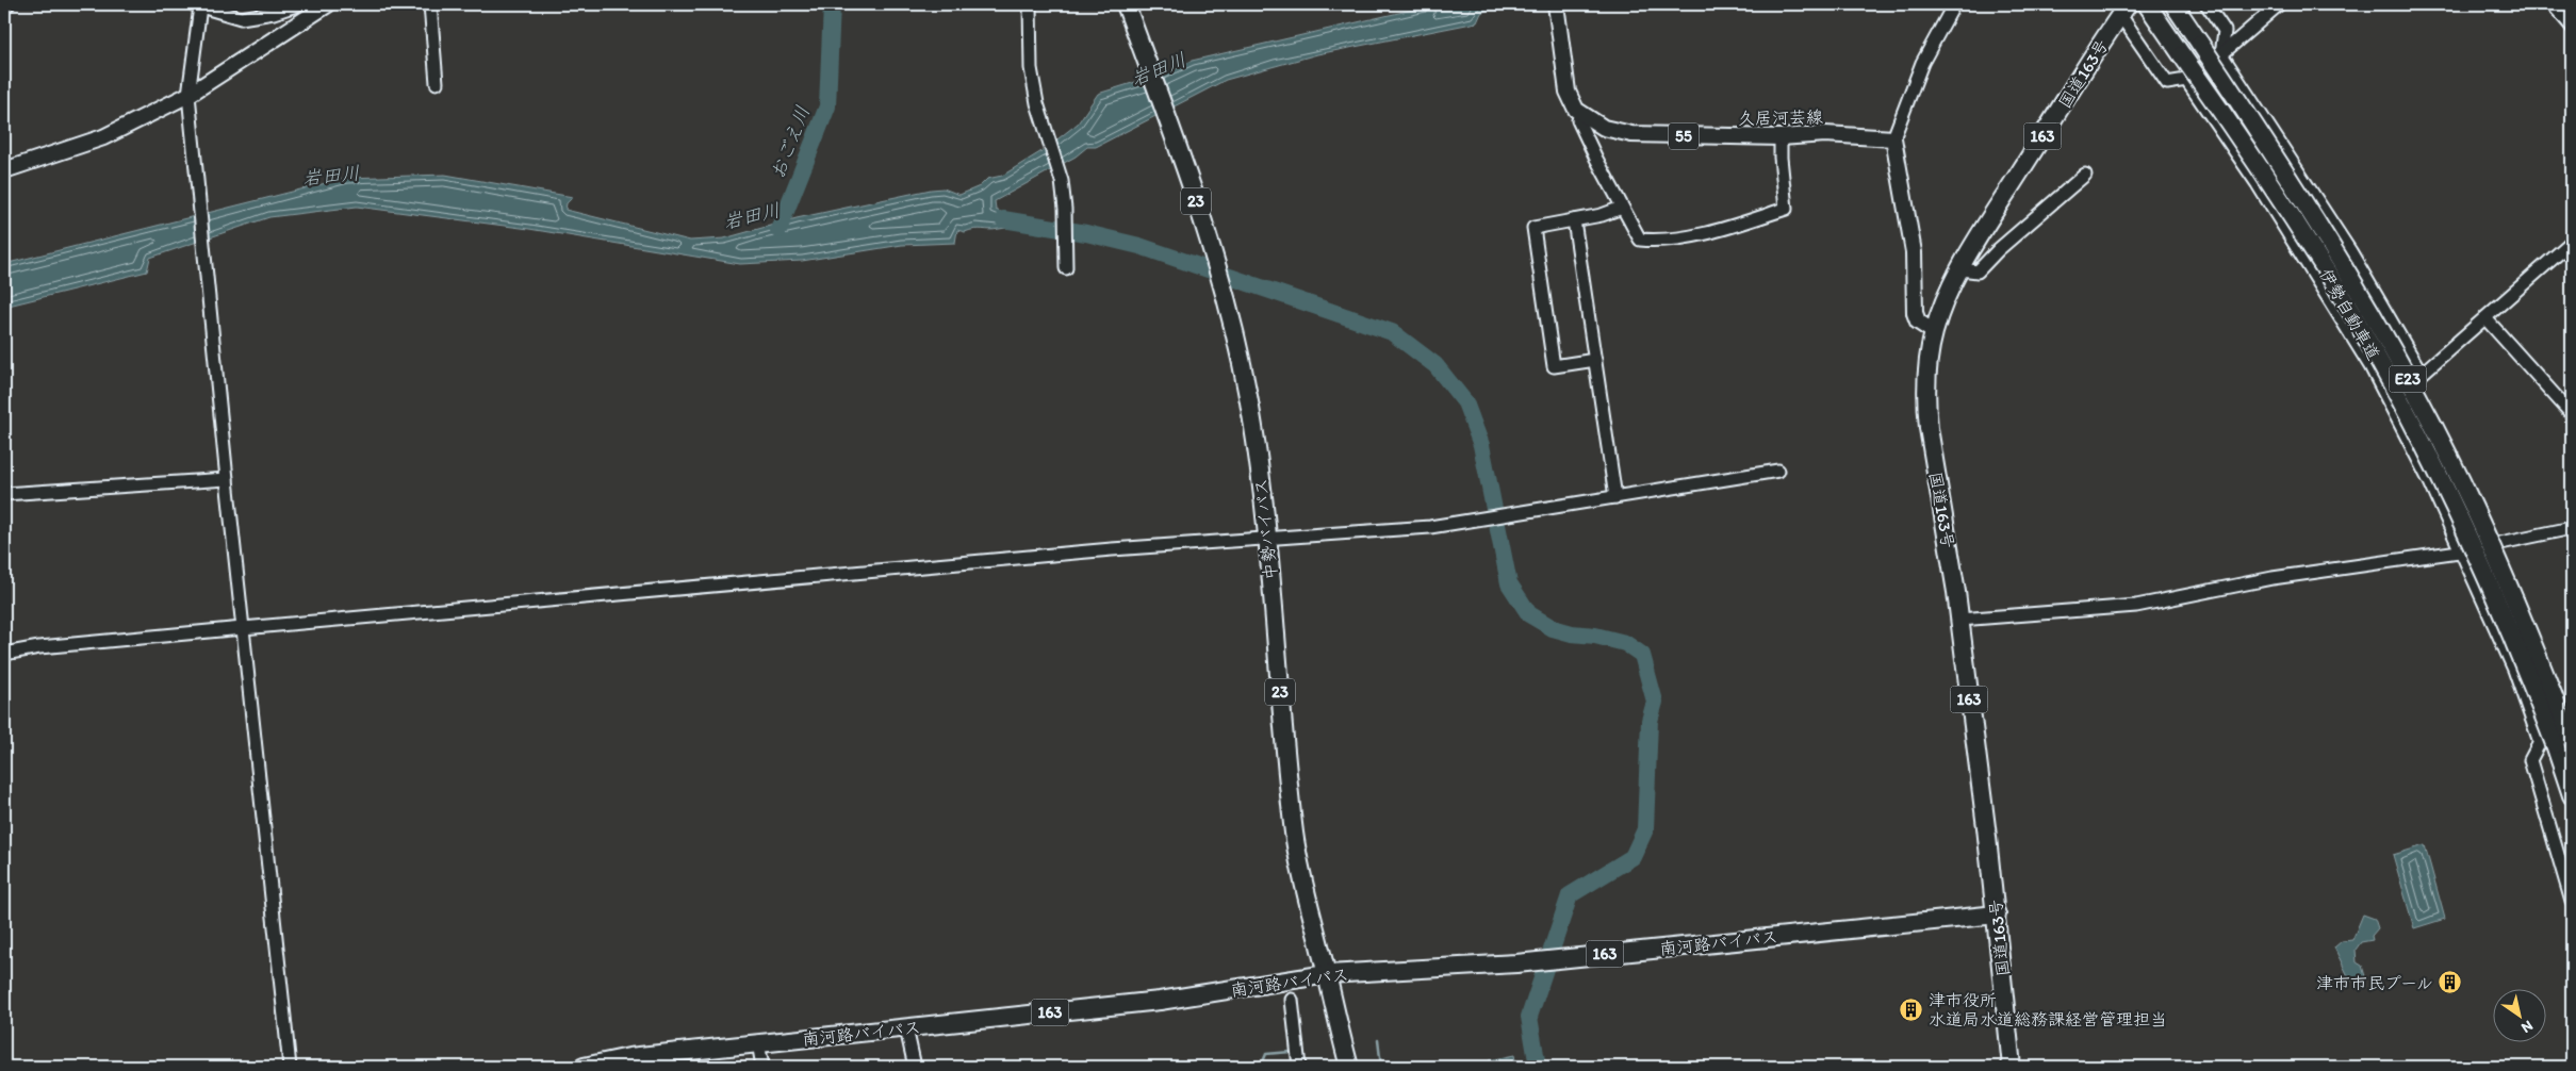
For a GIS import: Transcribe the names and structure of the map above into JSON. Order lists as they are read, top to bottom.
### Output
{
  "streets": {
    "highway": [
      "国道163号",
      "163",
      "23",
      "伊勢自動車道",
      "E23",
      "中勢バイパス",
      "南河路バイパス"
    ],
    "main road": ["久居河芸線", "55"]
  },
  "crossings": [
    ["国道163号", "南河路バイパス"],
    ["中勢バイパス", "南河路バイパス"]
  ],
  "water": ["岩田川", "おごえ川"],
  "places": {
    "building": ["津市市民プール", "津市役所 水道局水道総務課経営管理担当"]
  },
  "north": "bottom right"
}
